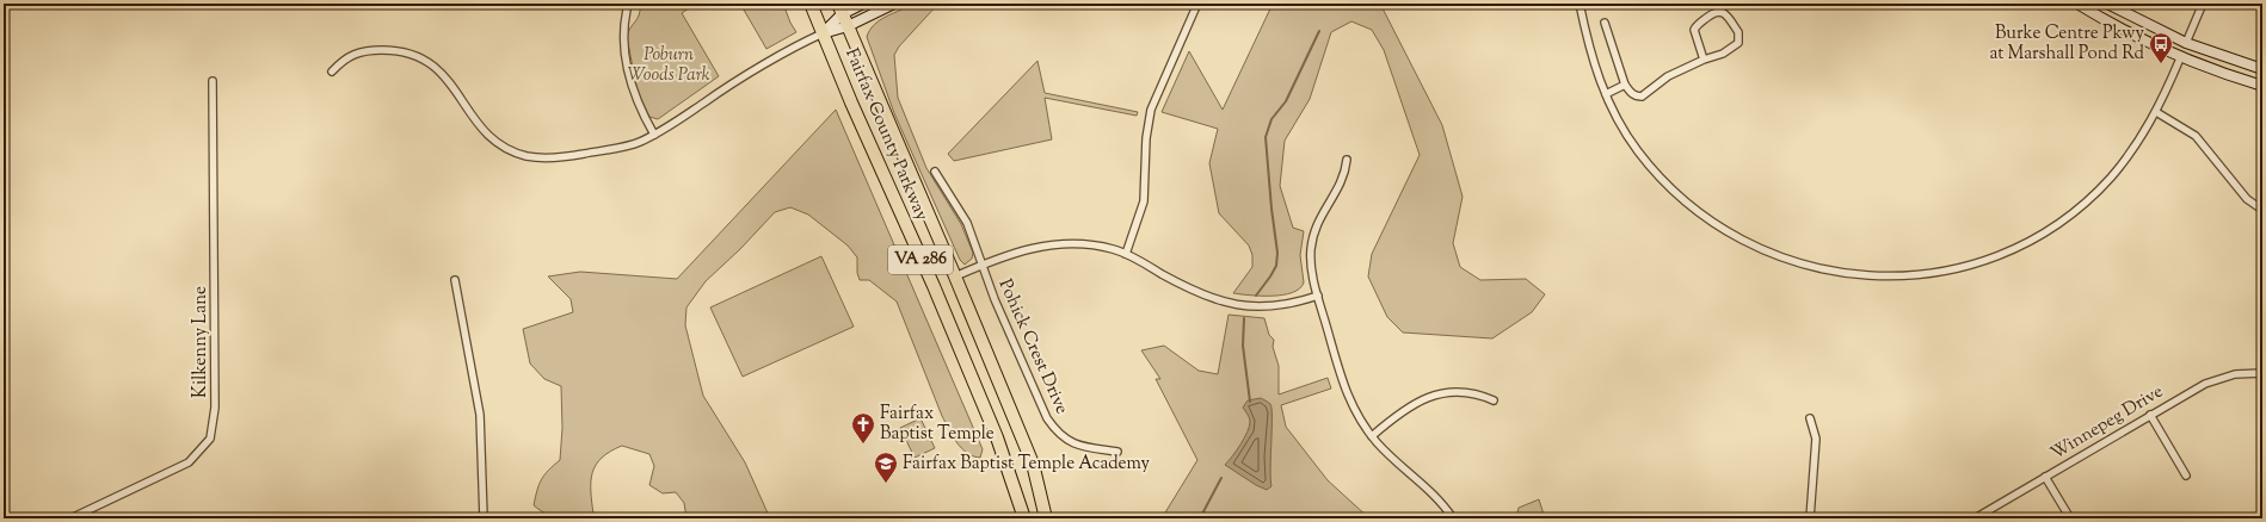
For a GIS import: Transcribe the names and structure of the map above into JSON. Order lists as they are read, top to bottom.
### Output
{
  "streets": {
    "highway": ["Fairfax County Parkway", "VA 286"],
    "street": ["Kilkenny Lane", "Pohick Crest Drive", "Winnepeg Drive"]
  },
  "parks": ["Poburn Woods Park"],
  "places": {
    "bus stop": ["Burke Centre Pkwy at Marshall Pond Rd"],
    "church": ["Fairfax Baptist Temple"],
    "school or university": ["Fairfax Baptist Temple Academy"]
  }
}
